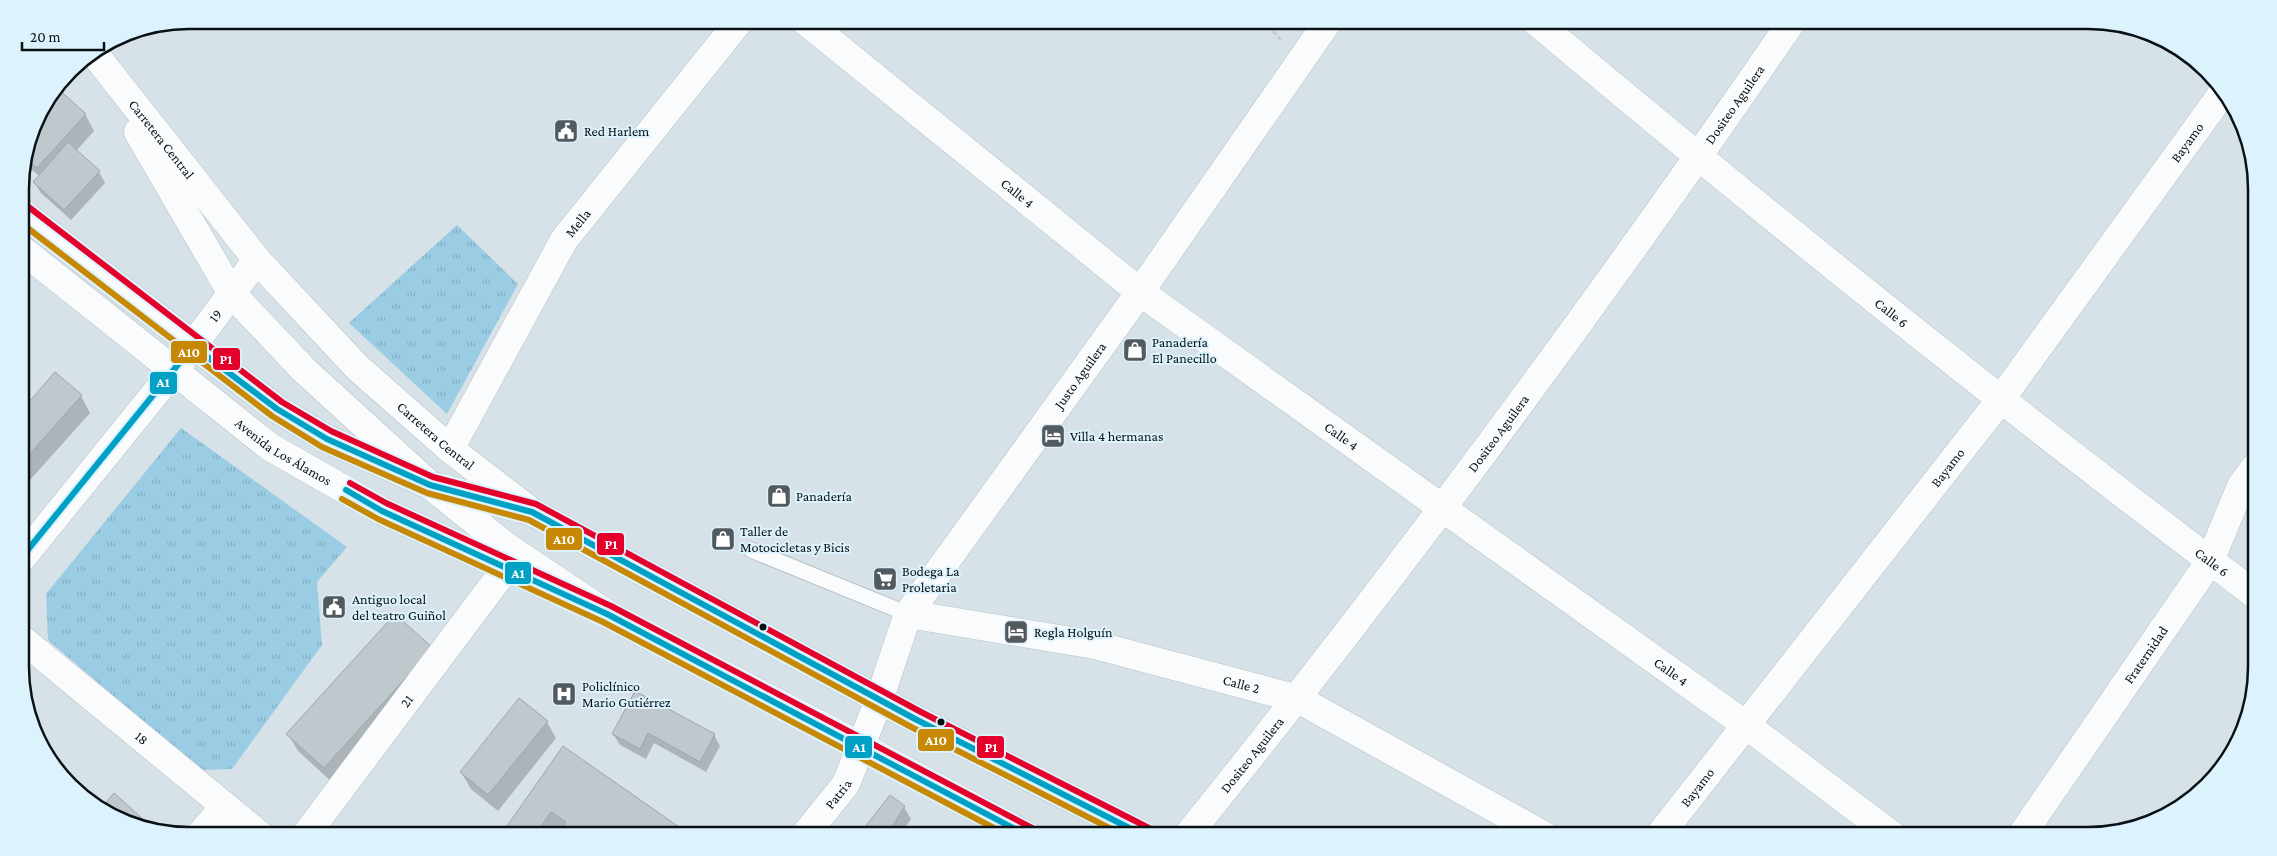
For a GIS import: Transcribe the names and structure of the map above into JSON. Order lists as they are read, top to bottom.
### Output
{
  "streets": {
    "street": [
      "Dositeo Aguilera",
      "Carretera Central",
      "Bayamo",
      "Calle 4",
      "Mella",
      "Calle 6",
      "19",
      "Justo Aguilera",
      "Avenida Los Álamos",
      "Fraternidad",
      "Calle 2",
      "21",
      "18",
      "Patria"
    ]
  },
  "crossings": [
    ["Dositeo Aguilera", "Calle 4"],
    ["Dositeo Aguilera", "Calle 6"],
    ["Dositeo Aguilera", "Calle 2"],
    ["Carretera Central", "Mella"],
    ["Carretera Central", "19"],
    ["Carretera Central", "Justo Aguilera"],
    ["Carretera Central", "Avenida Los Álamos"],
    ["Carretera Central", "Patria"],
    ["Bayamo", "Calle 4"],
    ["Bayamo", "Calle 6"],
    ["Calle 4", "Justo Aguilera"],
    ["Calle 6", "Fraternidad"],
    ["19", "Avenida Los Álamos"],
    ["Justo Aguilera", "Calle 2"],
    ["Justo Aguilera", "Patria"],
    ["Avenida Los Álamos", "21"]
  ],
  "places": {
    "public building": ["Red Harlem", "Antiguo local del teatro Guiñol"],
    "shop": ["Panadería El Panecillo", "Panadería", "Taller de Motocicletas y Bicis"],
    "hotel": ["Villa 4 hermanas", "Regla Holguín"],
    "supermarket": ["Bodega La Proletaria"],
    "hospital": ["Policlínico Mario Gutiérrez"]
  },
  "lines": ["transit line P1", "transit line A10", "transit line A1"],
  "scale_bar": "20 m"
}
